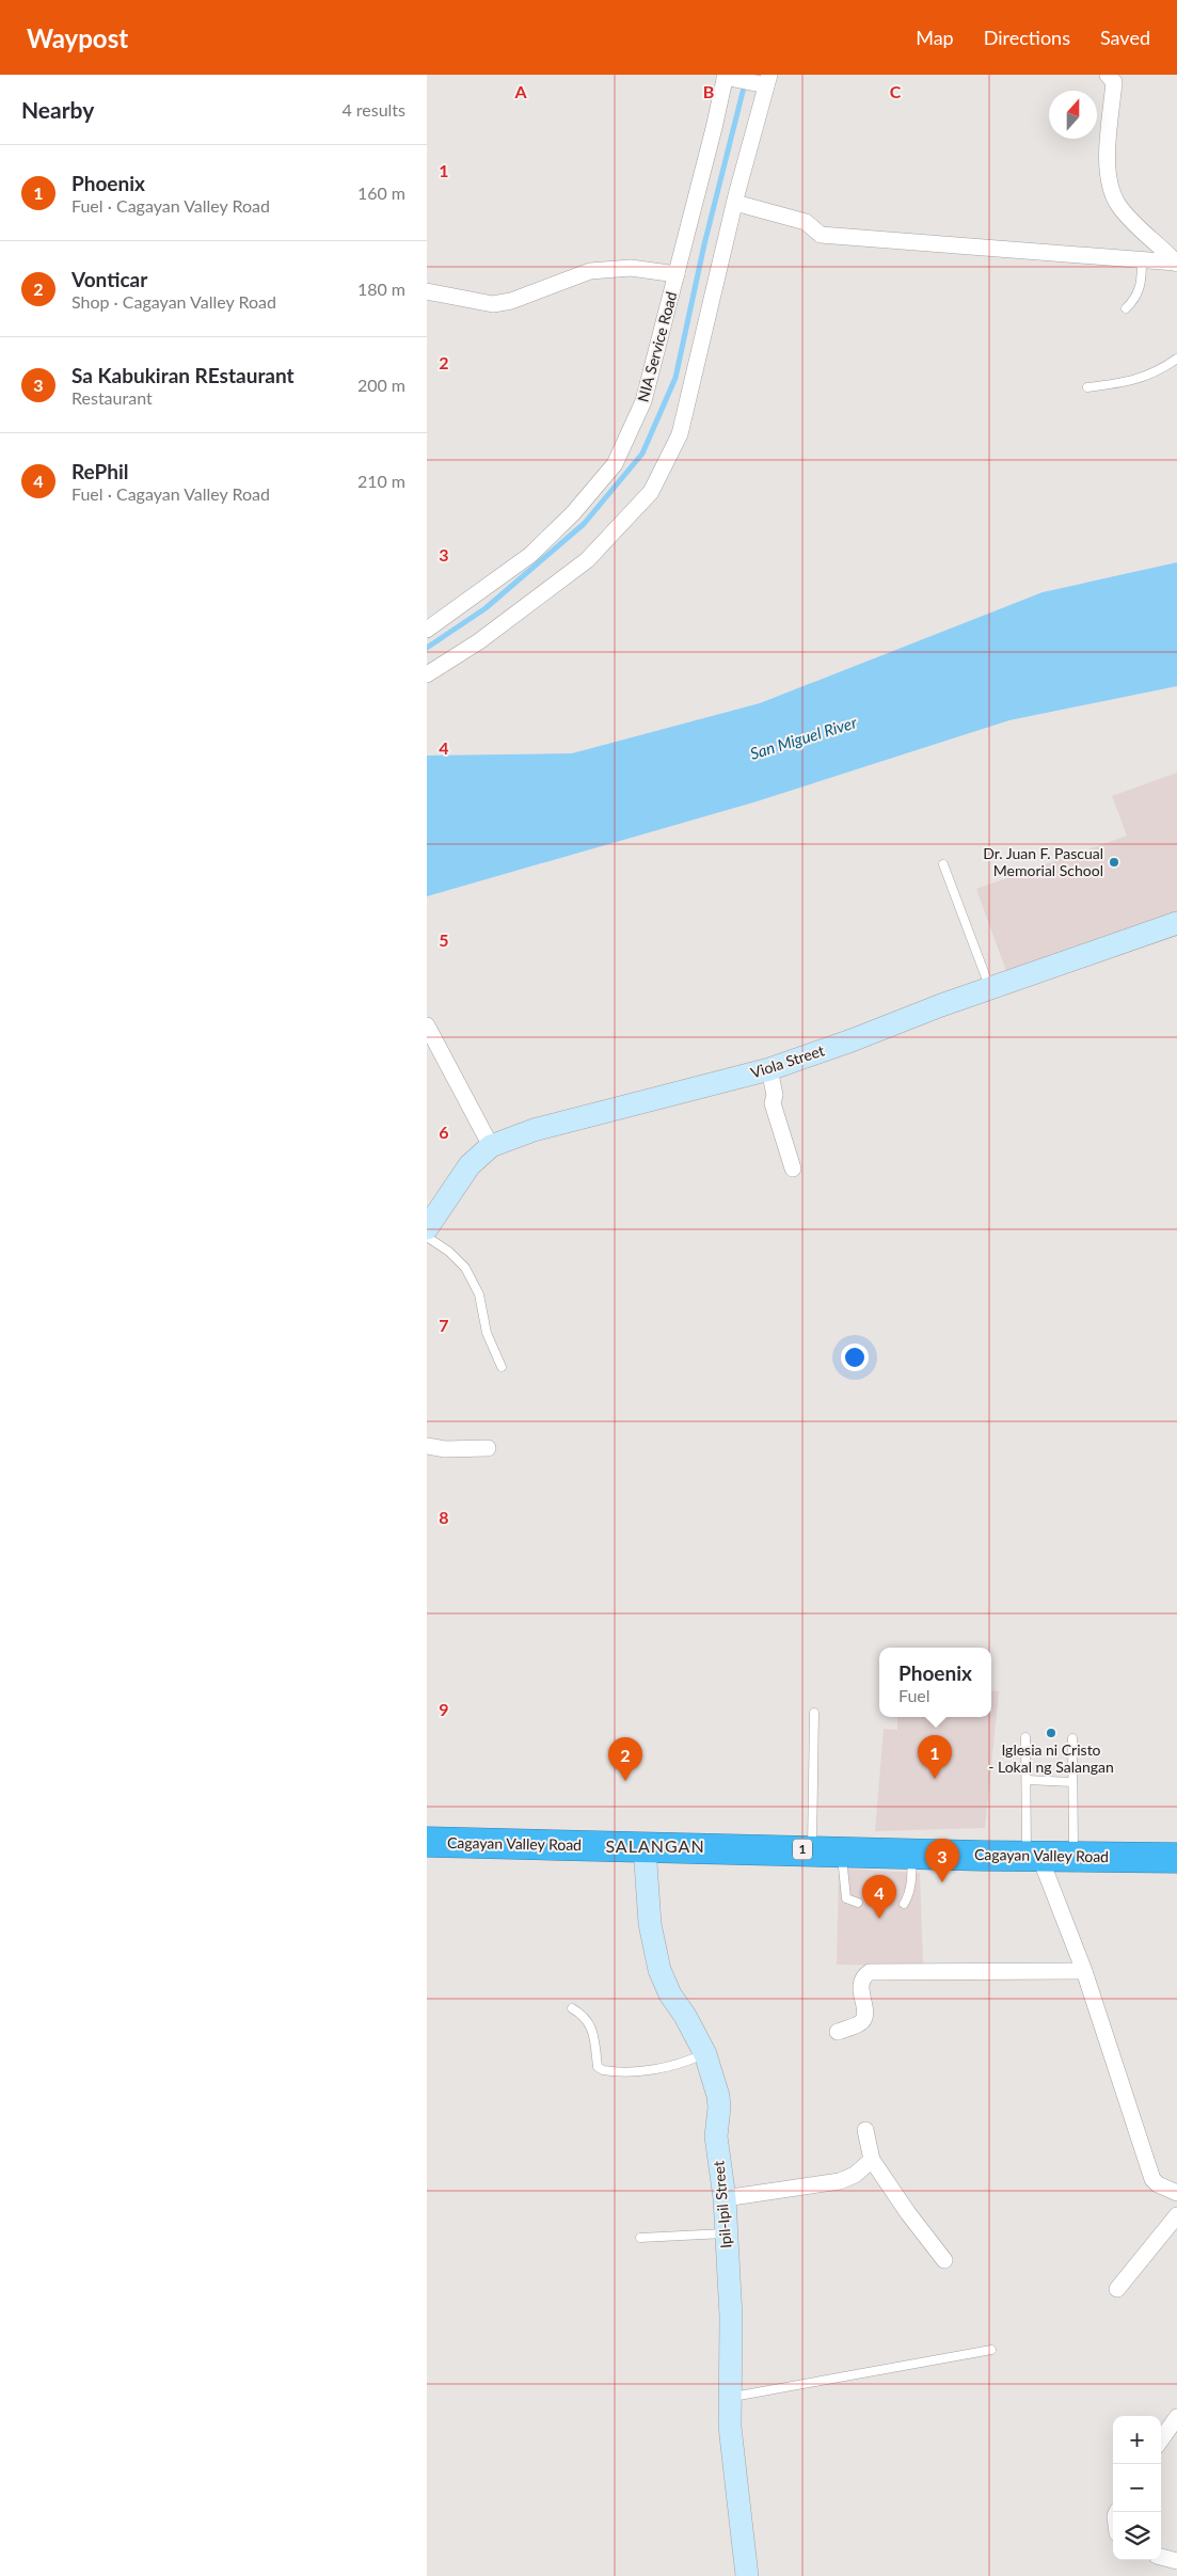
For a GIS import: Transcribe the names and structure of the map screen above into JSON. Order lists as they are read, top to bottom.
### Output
{
  "streets": {
    "highway": ["Cagayan Valley Road", "1"],
    "street": ["NIA Service Road", "Viola Street", "Ipil-Ipil Street"]
  },
  "crossings": [
    ["Cagayan Valley Road", "Ipil-Ipil Street"]
  ],
  "districts": ["SALANGAN"],
  "water": ["San Miguel River"],
  "places": ["Dr. Juan F. Pascual Memorial School", "Iglesia ni Cristo - Lokal ng Salangan"],
  "north": "top",
  "page": {
    "header": "Waypost",
    "nav": ["Map", "Directions", "Saved"],
    "heading": ["Nearby", "4 results"],
    "list": [
      {
        "mark": "1",
        "name": "Phoenix",
        "note": "Fuel · Cagayan Valley Road",
        "value": "160 m"
      },
      {
        "mark": "2",
        "name": "Vonticar",
        "note": "Shop · Cagayan Valley Road",
        "value": "180 m"
      },
      {
        "mark": "3",
        "name": "Sa Kabukiran REstaurant",
        "note": "Restaurant",
        "value": "200 m"
      },
      {
        "mark": "4",
        "name": "RePhil",
        "note": "Fuel · Cagayan Valley Road",
        "value": "210 m"
      }
    ],
    "popup": ["Phoenix", "Fuel"],
    "pins": [
      "1",
      "2",
      "3",
      "4"
    ],
    "map_buttons": ["+", "−"]
  },
  "grid": {
    "columns": ["A", "B", "C"],
    "rows": [
      "1",
      "2",
      "3",
      "4",
      "5",
      "6",
      "7",
      "8",
      "9"
    ]
  }
}
